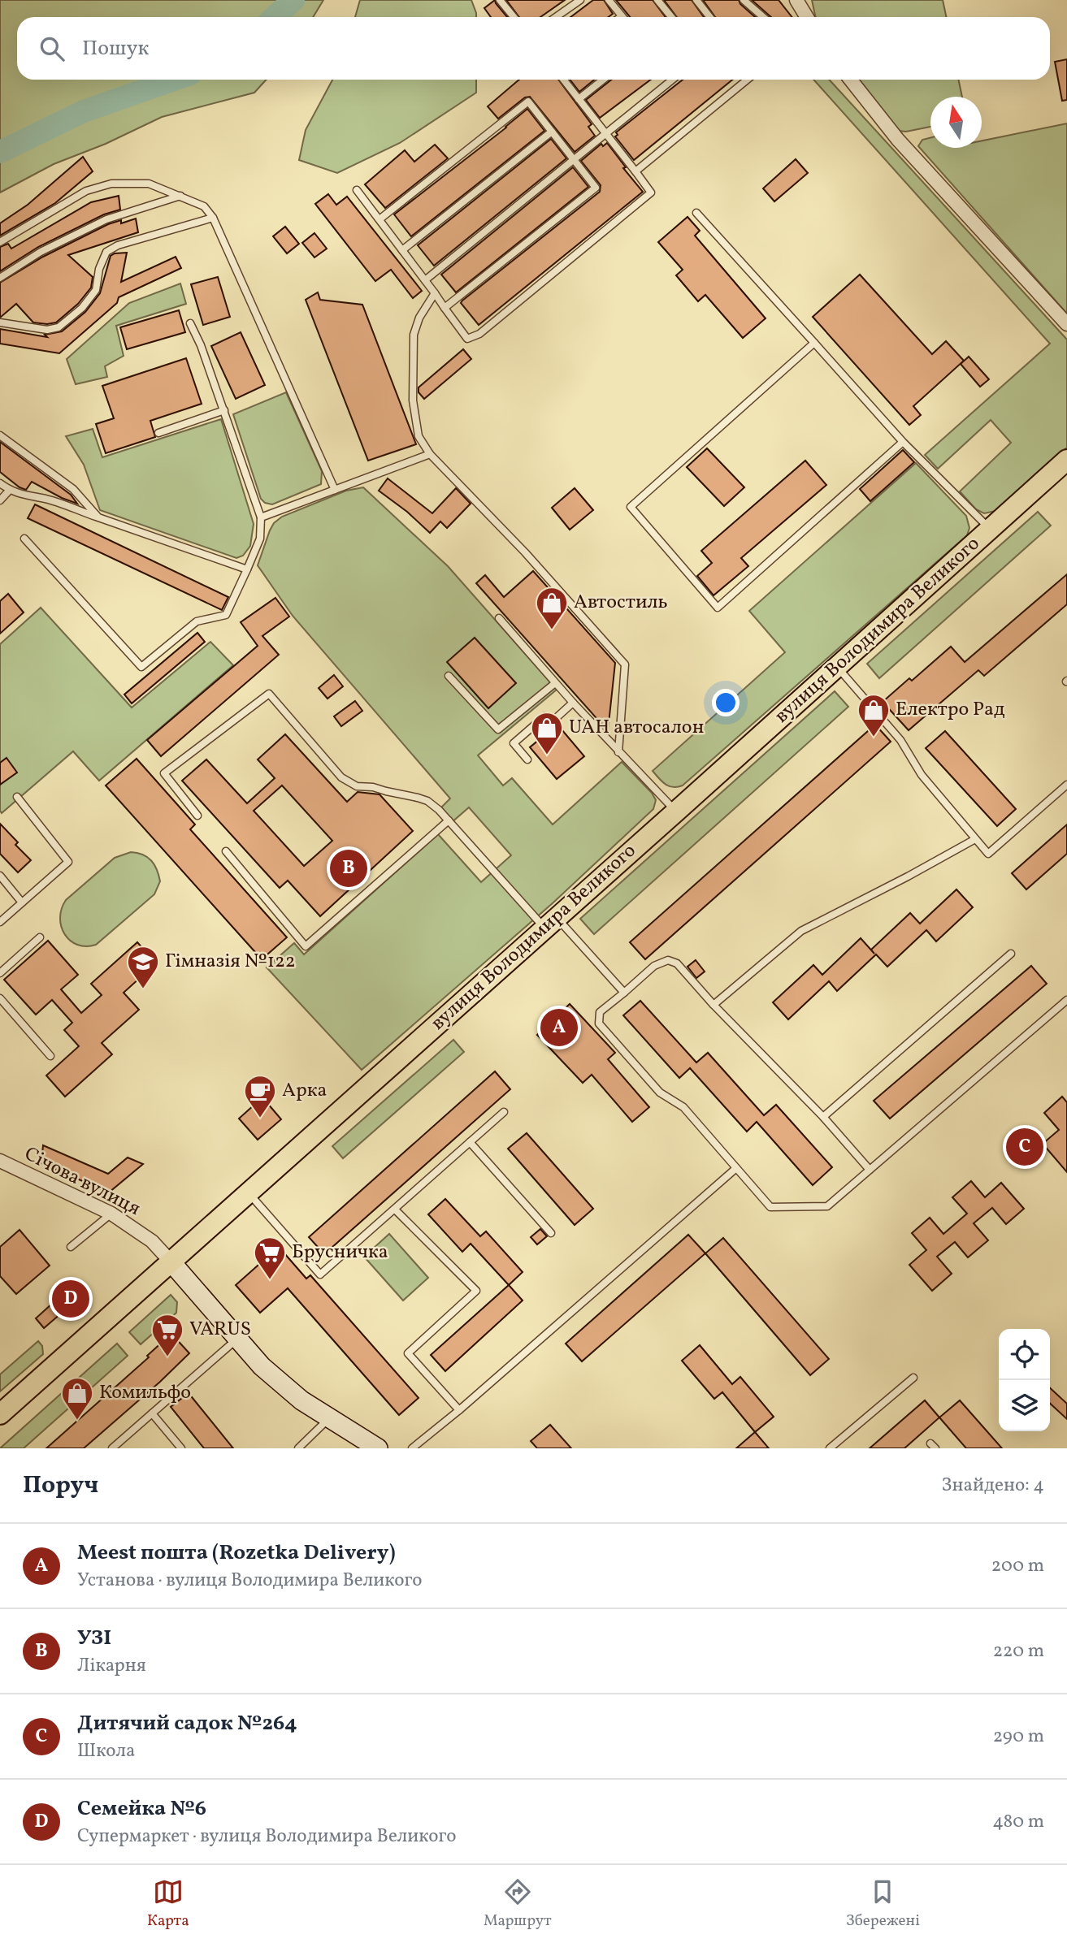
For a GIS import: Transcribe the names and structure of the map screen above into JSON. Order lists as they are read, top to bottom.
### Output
{
  "streets": {
    "main road": ["вулиця Володимира Великого"],
    "street": ["Січова вулиця"]
  },
  "crossings": [
    ["вулиця Володимира Великого", "Січова вулиця"]
  ],
  "places": {
    "shop": [
      "Автостиль",
      "Електро Рад",
      "UAH автосалон",
      "Комильфо"
    ],
    "school or university": ["Гімназія №122"],
    "cafe": ["Арка"],
    "supermarket": ["Брусничка", "VARUS"]
  },
  "north": "top",
  "page": {
    "search": "Пошук",
    "pins": [
      "B",
      "A",
      "C",
      "D"
    ],
    "heading": ["Поруч", "Знайдено: 4"],
    "list": [
      {
        "mark": "A",
        "name": "Meest пошта (Rozetka Delivery)",
        "note": "Установа · вулиця Володимира Великого",
        "value": "200 m"
      },
      {
        "mark": "B",
        "name": "УЗІ",
        "note": "Лікарня",
        "value": "220 m"
      },
      {
        "mark": "C",
        "name": "Дитячий садок №264",
        "note": "Школа",
        "value": "290 m"
      },
      {
        "mark": "D",
        "name": "Семейка №6",
        "note": "Супермаркет · вулиця Володимира Великого",
        "value": "480 m"
      }
    ],
    "nav": ["Карта", "Маршрут", "Збережені"]
  }
}
